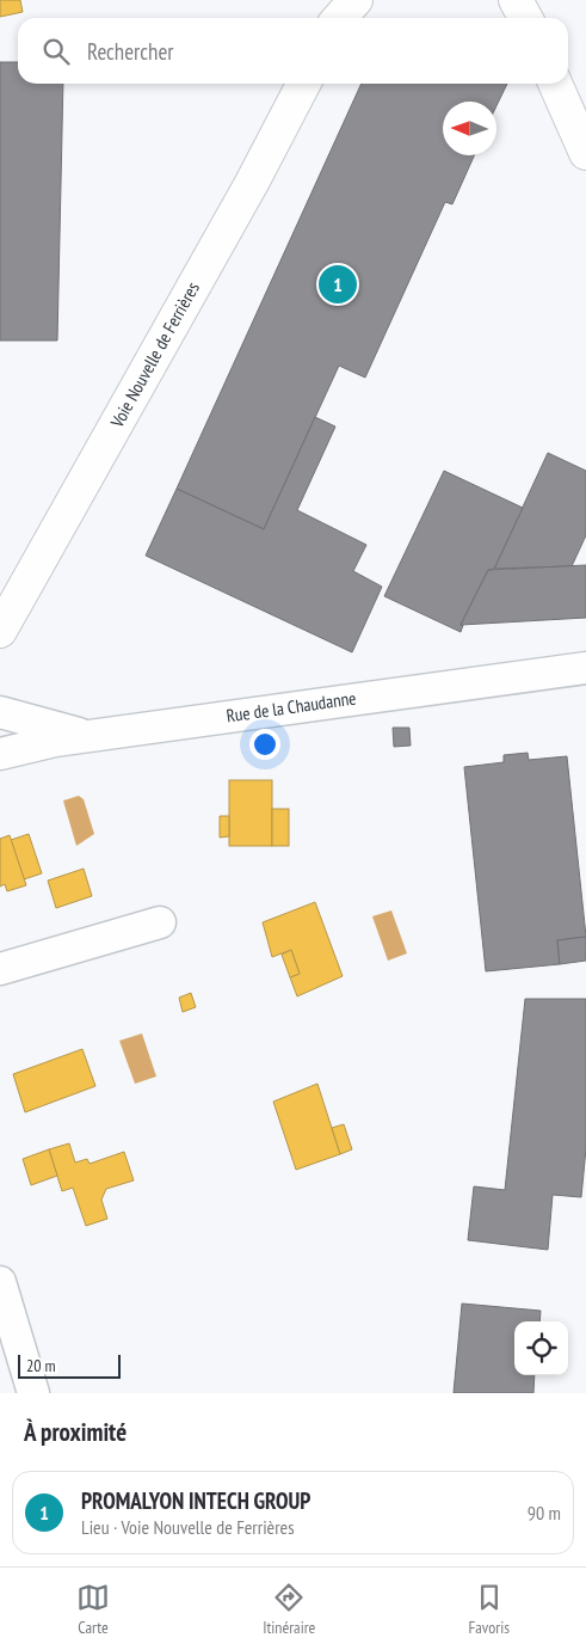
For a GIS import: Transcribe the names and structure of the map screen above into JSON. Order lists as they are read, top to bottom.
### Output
{
  "streets": {
    "street": ["Voie Nouvelle de Ferrières", "Rue de la Chaudanne"]
  },
  "scale_bar": "20 m",
  "north": "left",
  "page": {
    "search": "Rechercher",
    "pins": "1",
    "scale": "20 m",
    "heading": "À proximité",
    "list": [
      {
        "mark": "1",
        "name": "PROMALYON INTECH GROUP",
        "note": "Lieu · Voie Nouvelle de Ferrières",
        "value": "90 m"
      }
    ],
    "nav": ["Carte", "Itinéraire", "Favoris"]
  }
}
